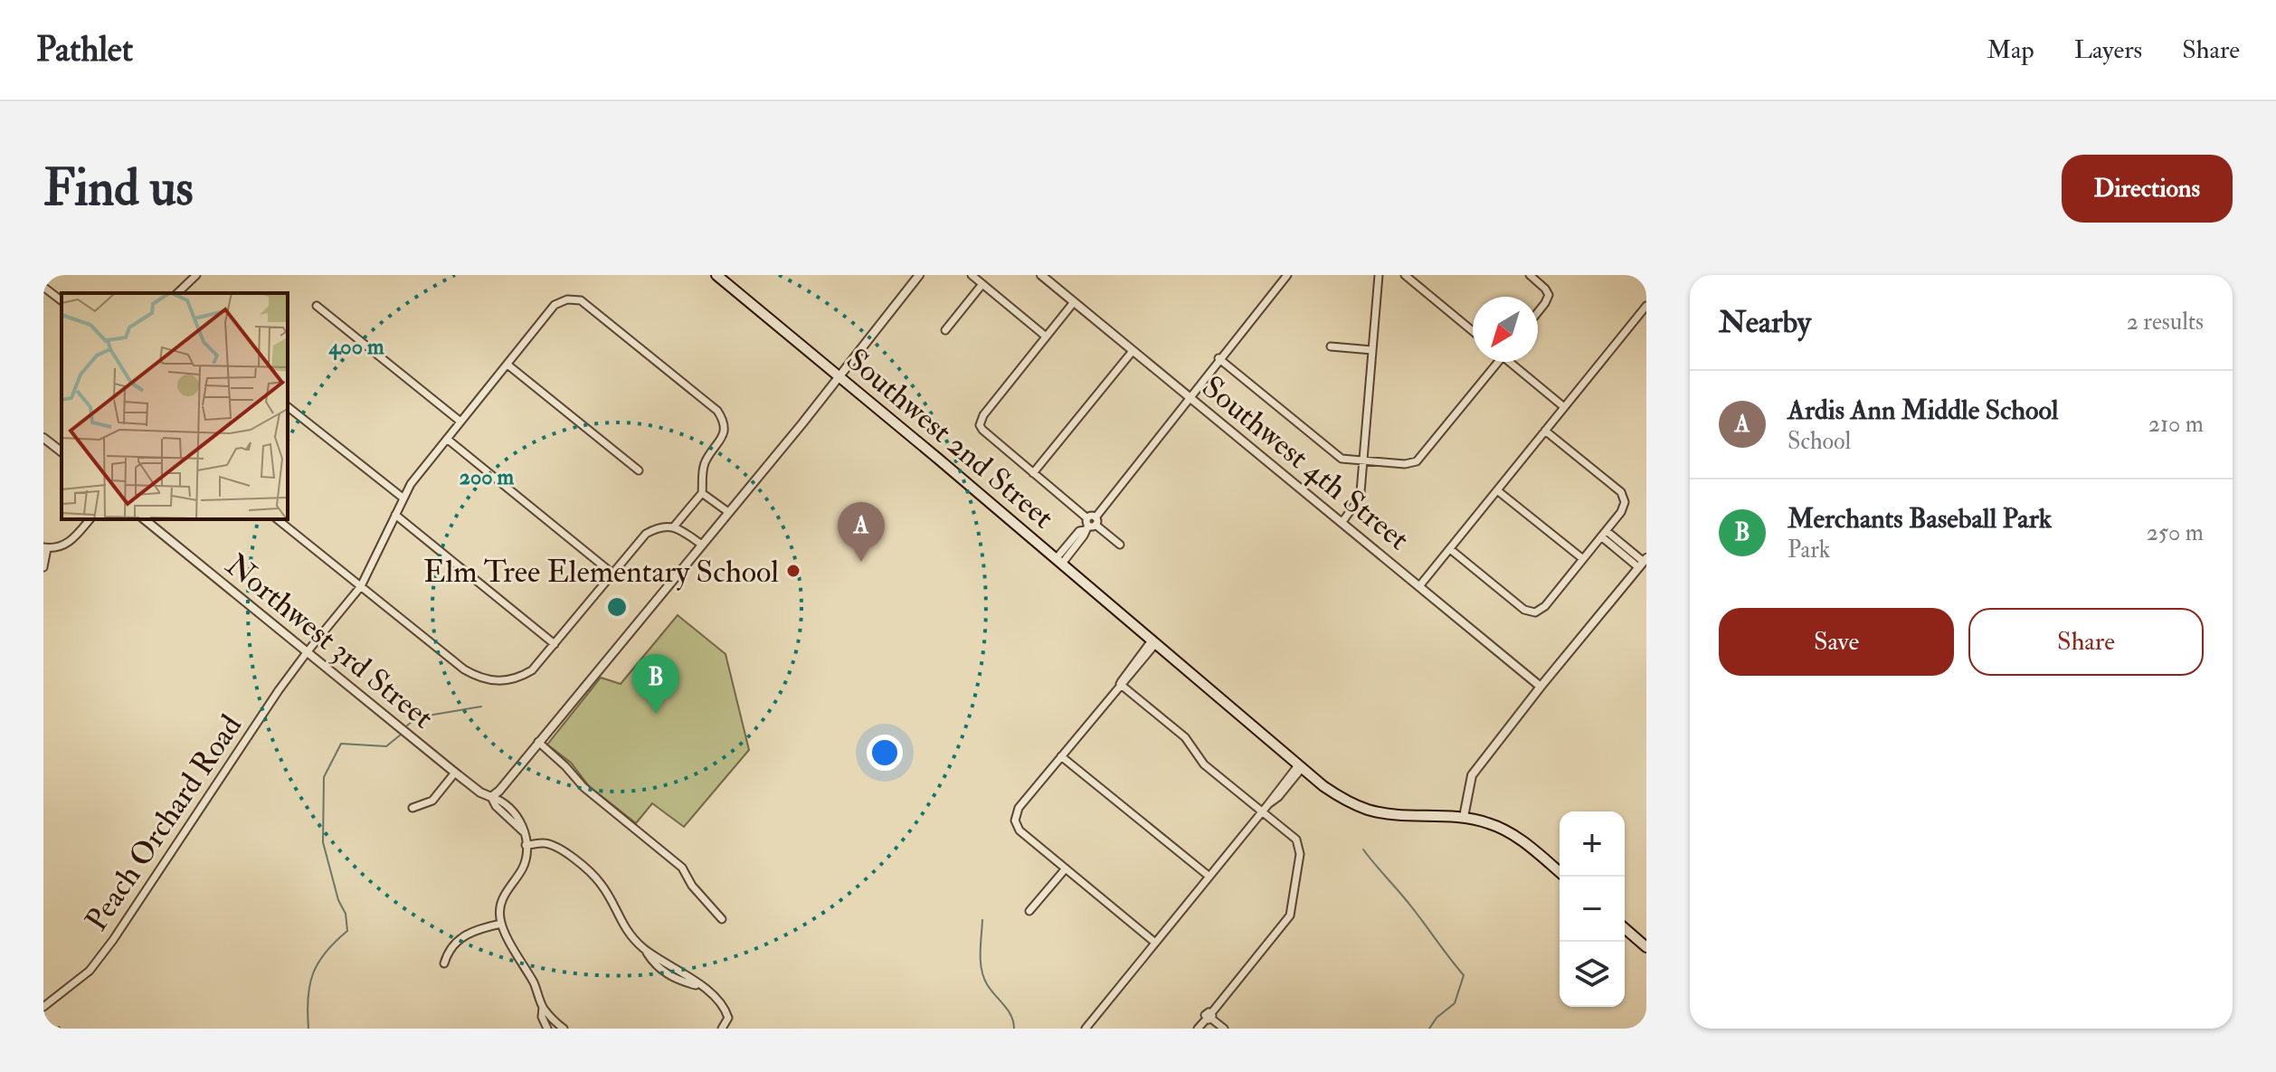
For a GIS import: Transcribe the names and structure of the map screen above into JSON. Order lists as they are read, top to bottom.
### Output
{
  "streets": {
    "main road": ["Southwest 2nd Street"],
    "street": ["Southwest 4th Street", "Northwest 3rd Street", "Peach Orchard Road"]
  },
  "crossings": [
    ["Northwest 3rd Street", "Peach Orchard Road"]
  ],
  "places": ["Elm Tree Elementary School"],
  "north": "bottom left",
  "page": {
    "header": "Pathlet",
    "nav": ["Map", "Layers", "Share"],
    "buttons": [
      "Directions",
      ["Save", "Share"]
    ],
    "title": "Find us",
    "heading": ["Nearby", "2 results"],
    "list": [
      {
        "mark": "A",
        "name": "Ardis Ann Middle School",
        "note": "School",
        "value": "210 m"
      },
      {
        "mark": "B",
        "name": "Merchants Baseball Park",
        "note": "Park",
        "value": "250 m"
      }
    ],
    "pins": ["A", "B"],
    "map_buttons": ["+", "−"]
  },
  "rings": ["400 m", "200 m"]
}
